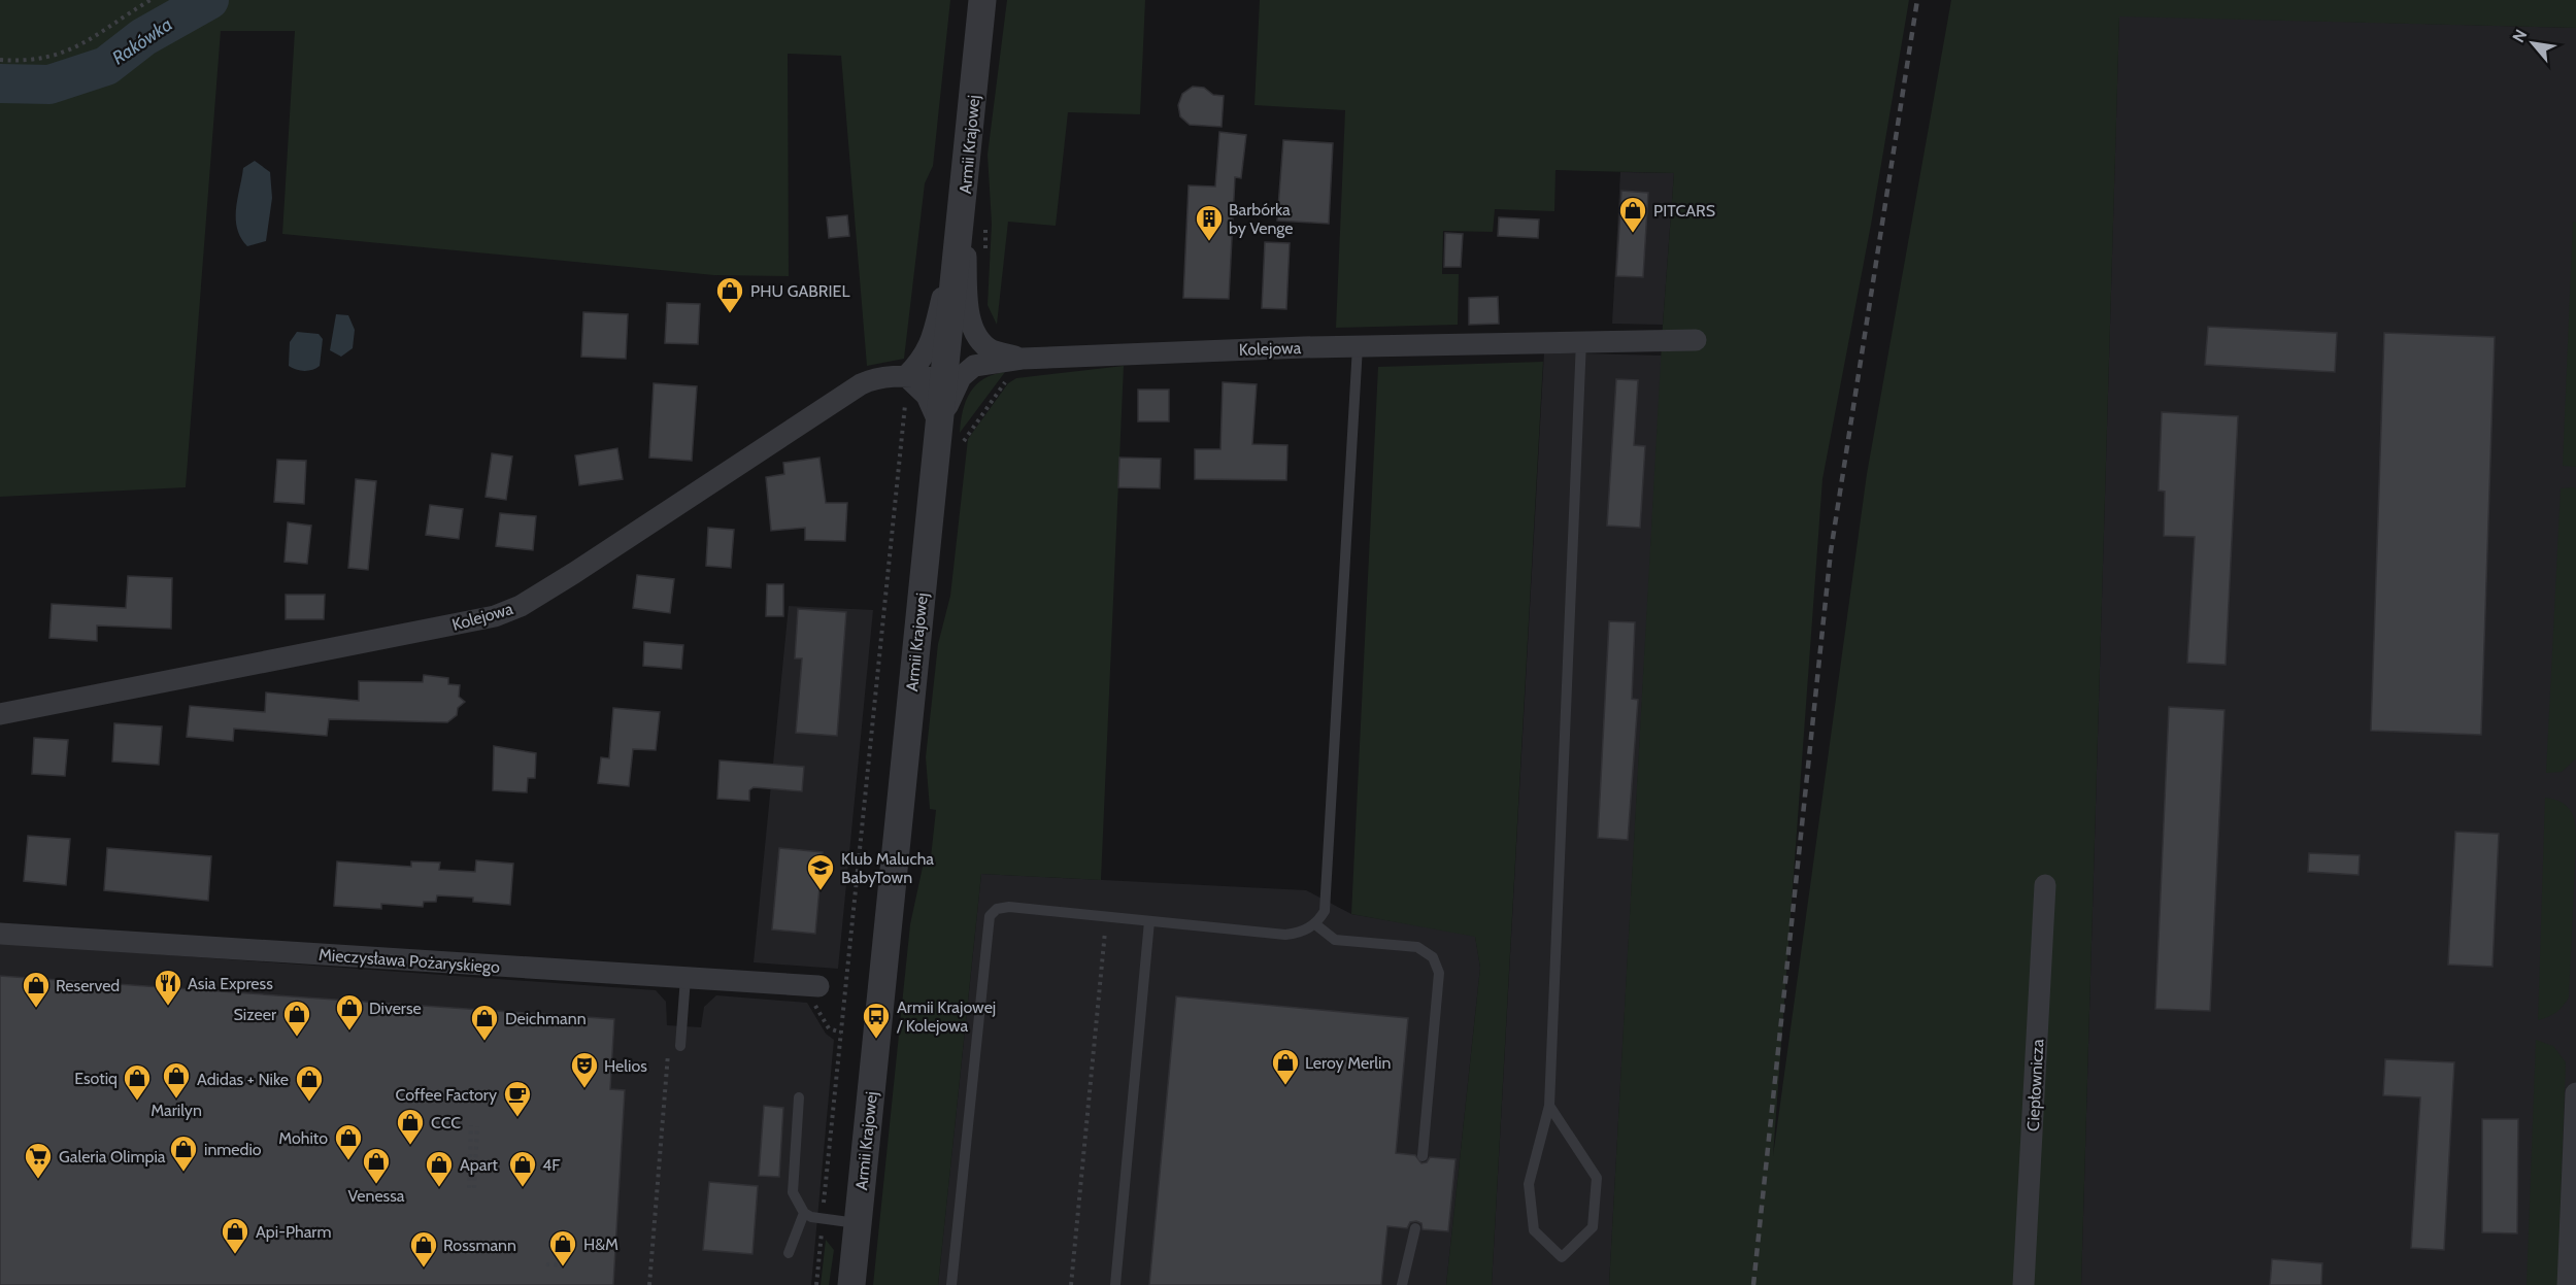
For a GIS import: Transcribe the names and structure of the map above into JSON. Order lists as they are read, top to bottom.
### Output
{
  "streets": {
    "street": [
      "Armii Krajowej",
      "Kolejowa",
      "Mieczysława Pożaryskiego",
      "Ciepłownicza"
    ]
  },
  "crossings": [
    ["Armii Krajowej", "Kolejowa"]
  ],
  "water": ["Rakówka"],
  "places": {
    "shop": [
      "PITCARS",
      "PHU GABRIEL",
      "Reserved",
      "Diverse",
      "Sizeer",
      "Deichmann",
      "Leroy Merlin",
      "Marilyn",
      "Esotiq",
      "Adidas + Nike",
      "CCC",
      "Mohito",
      "inmedio",
      "Venessa",
      "Apart",
      "4F",
      "Api-Pharm",
      "H&M",
      "Rossmann"
    ],
    "building": ["Barbórka by Venge"],
    "school or university": ["Klub Malucha BabyTown"],
    "restaurant": ["Asia Express"],
    "bus stop": ["Armii Krajowej / Kolejowa"],
    "theatre": ["Helios"],
    "cafe": ["Coffee Factory"],
    "supermarket": ["Galeria Olimpia"]
  },
  "north": "top left"
}
